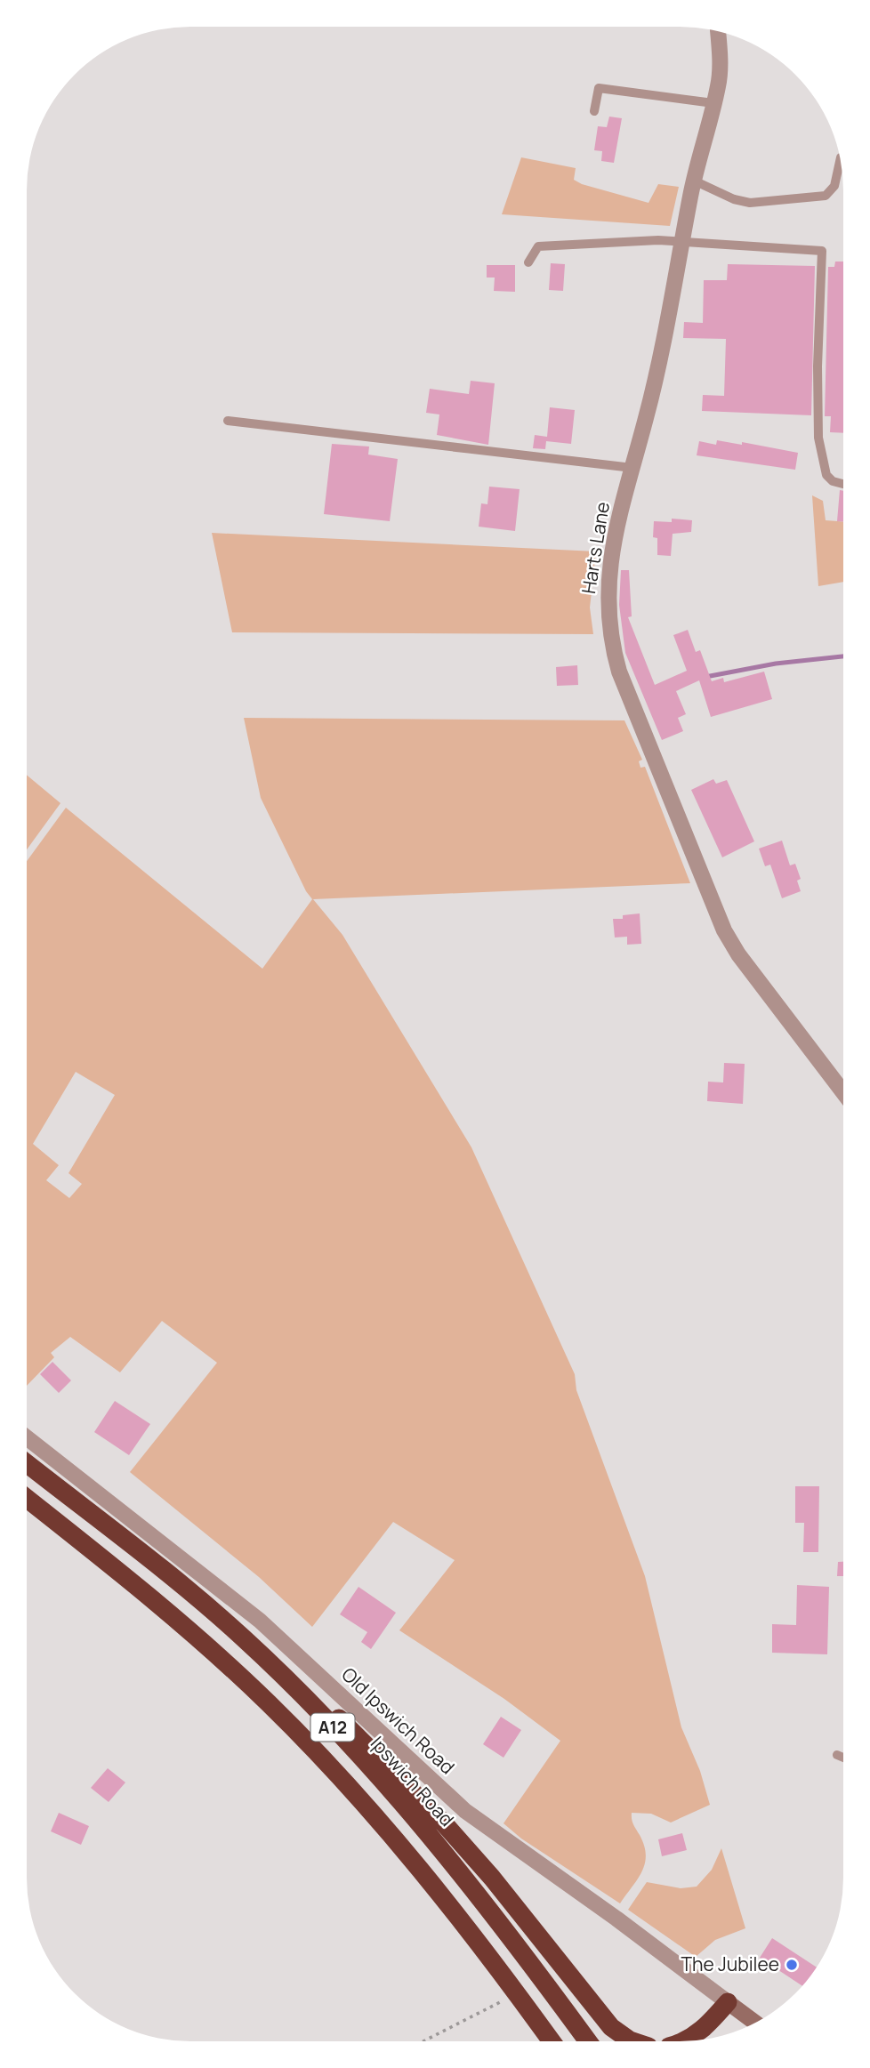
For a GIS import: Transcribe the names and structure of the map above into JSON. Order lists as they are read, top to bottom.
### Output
{
  "streets": {
    "highway": ["A12", "Ipswich Road"],
    "street": ["Harts Lane", "Old Ipswich Road"]
  },
  "crossings": [
    ["A12", "Ipswich Road"]
  ],
  "places": ["The Jubilee"]
}
